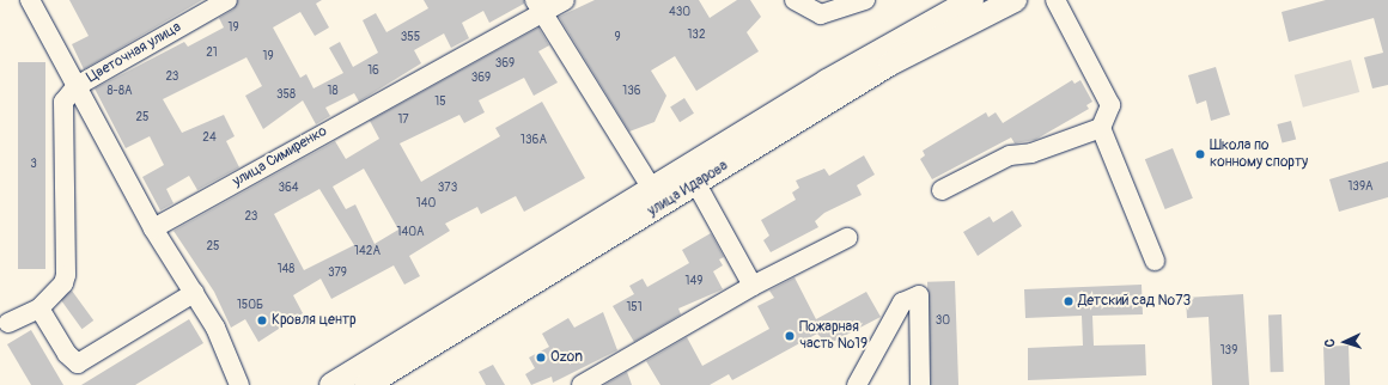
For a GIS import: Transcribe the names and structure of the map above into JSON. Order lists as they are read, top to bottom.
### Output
{
  "streets": {
    "main road": ["улица Идарова"],
    "street": ["Цветочная улица", "улица Симиренко"]
  },
  "places": [
    "Школа по конному спорту",
    "Детский сад №73",
    "Кровля центр",
    "Пожарная часть №19",
    "Ozon"
  ],
  "house_numbers": [
    "430",
    "19",
    "132",
    "355",
    "9",
    "21",
    "19",
    "369",
    "16",
    "23",
    "369",
    "8-8А",
    "18",
    "136",
    "358",
    "15",
    "25",
    "17",
    "24",
    "136А",
    "3",
    "139А",
    "364",
    "373",
    "140",
    "23",
    "140А",
    "25",
    "142А",
    "148",
    "379",
    "149",
    "150Б",
    "151",
    "30",
    "139"
  ],
  "north": "left"
}
